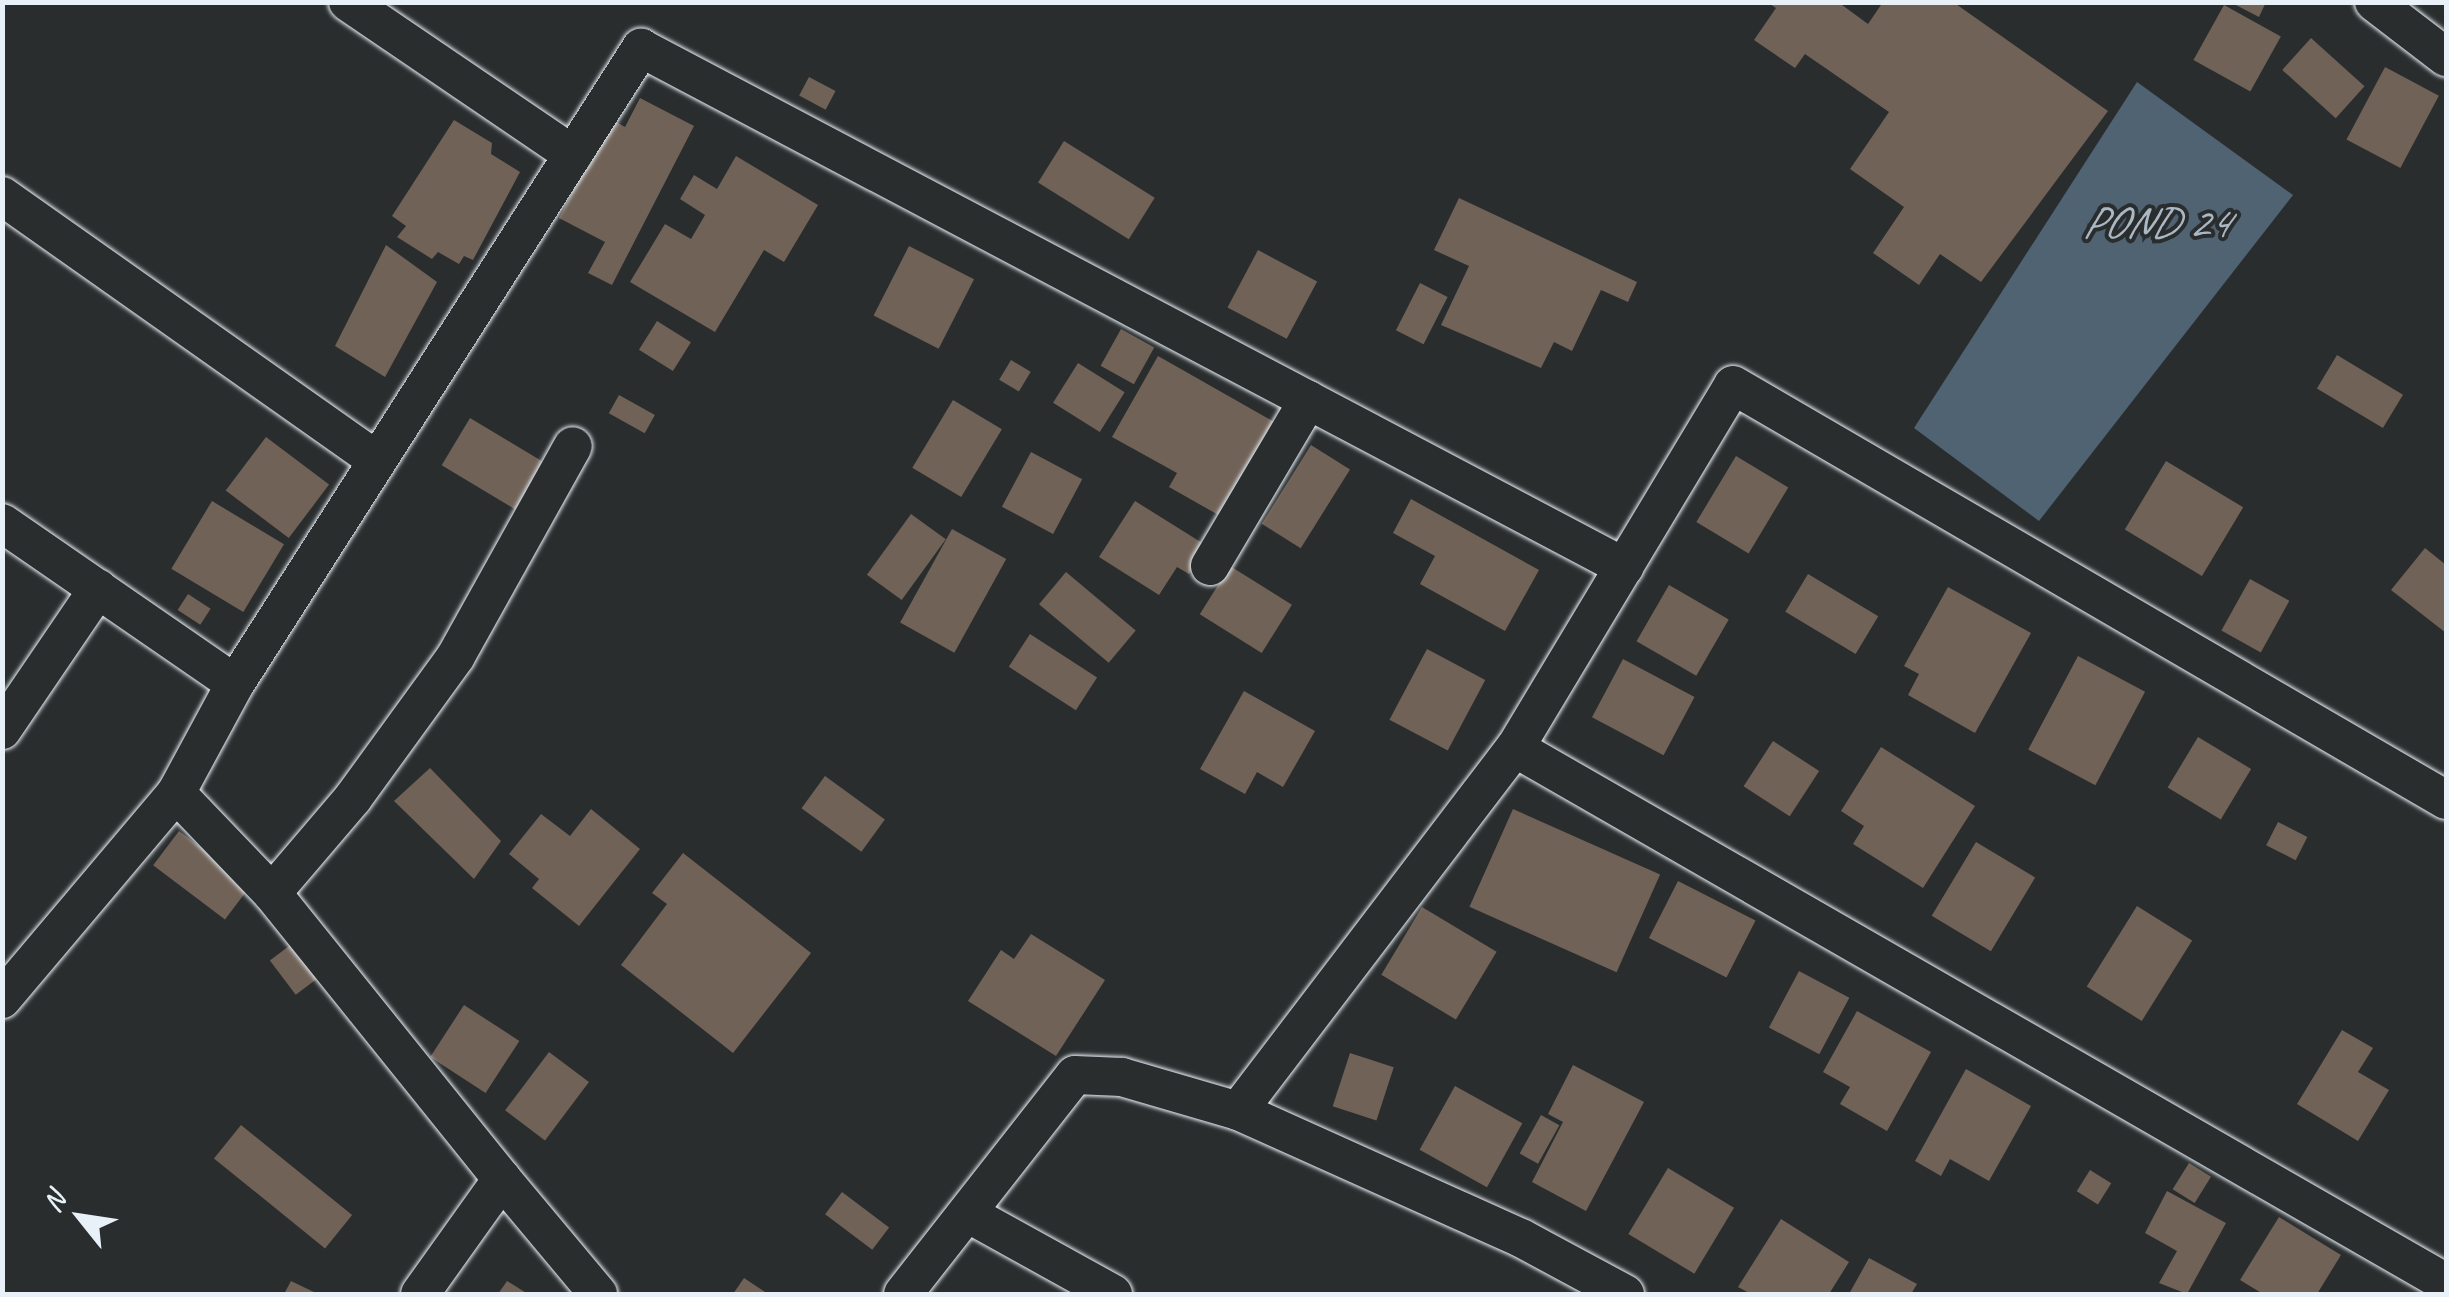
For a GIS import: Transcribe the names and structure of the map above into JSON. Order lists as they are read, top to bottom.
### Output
{
  "water": ["POND 24"],
  "north": "top left"
}
